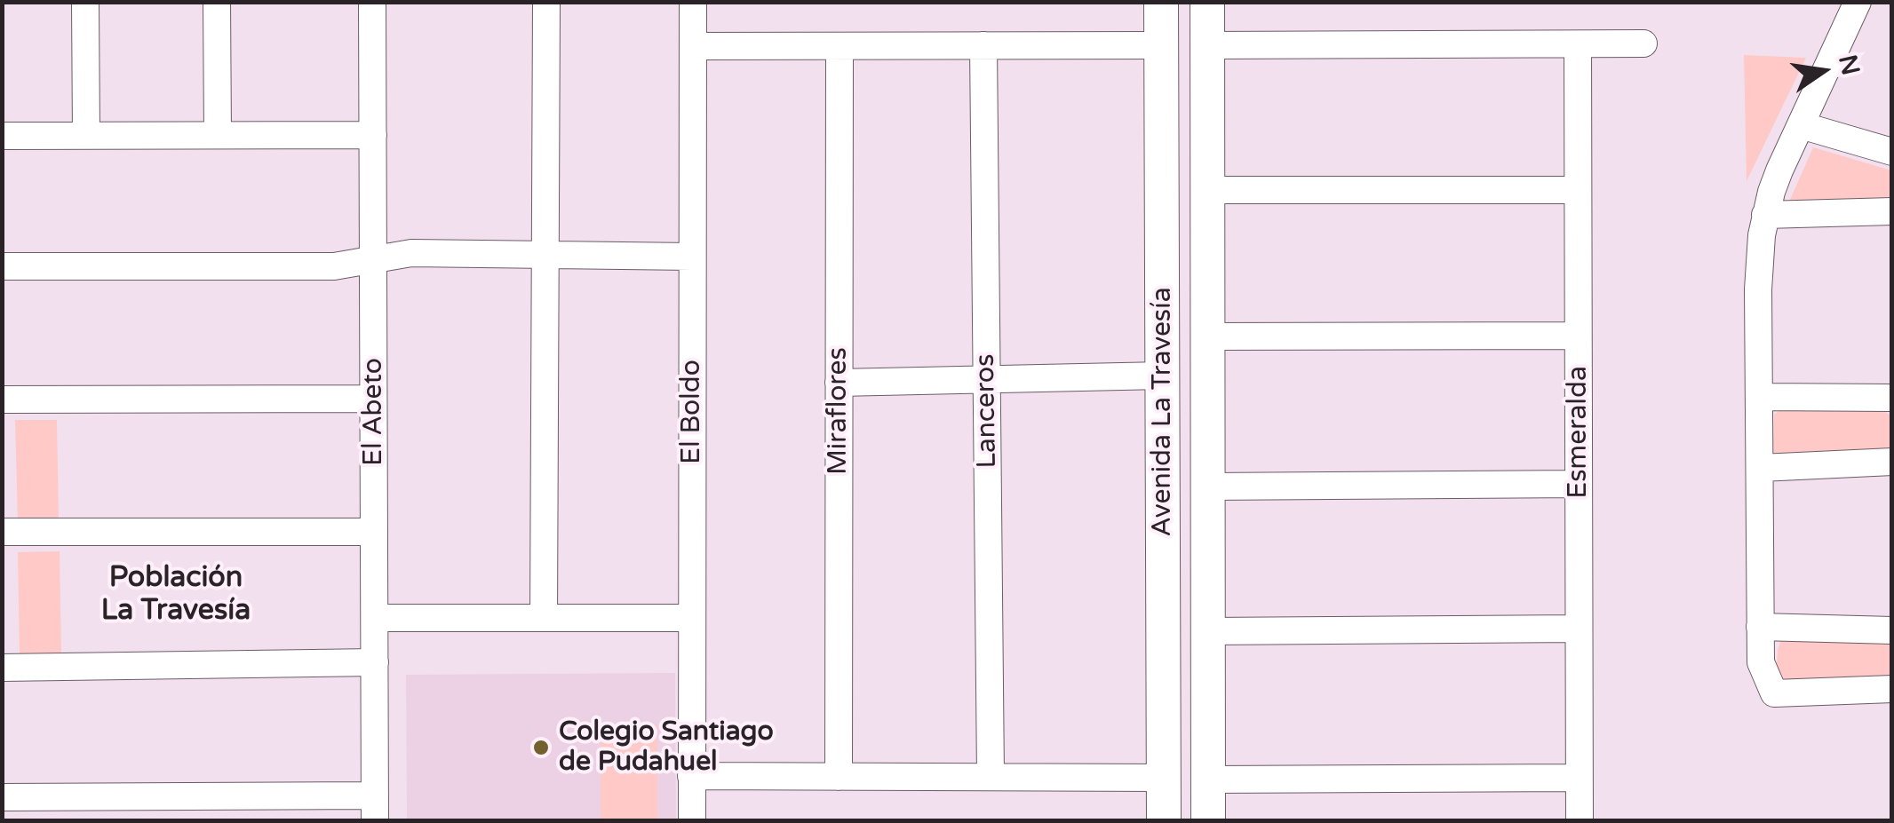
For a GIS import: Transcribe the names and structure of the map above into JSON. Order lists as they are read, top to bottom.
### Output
{
  "streets": {
    "street": [
      "Miraflores",
      "Lanceros",
      "El Abeto",
      "El Boldo",
      "Avenida La Travesía",
      "Esmeralda"
    ]
  },
  "districts": ["Población La Travesía"],
  "places": ["Colegio Santiago de Pudahuel"],
  "north": "right"
}
